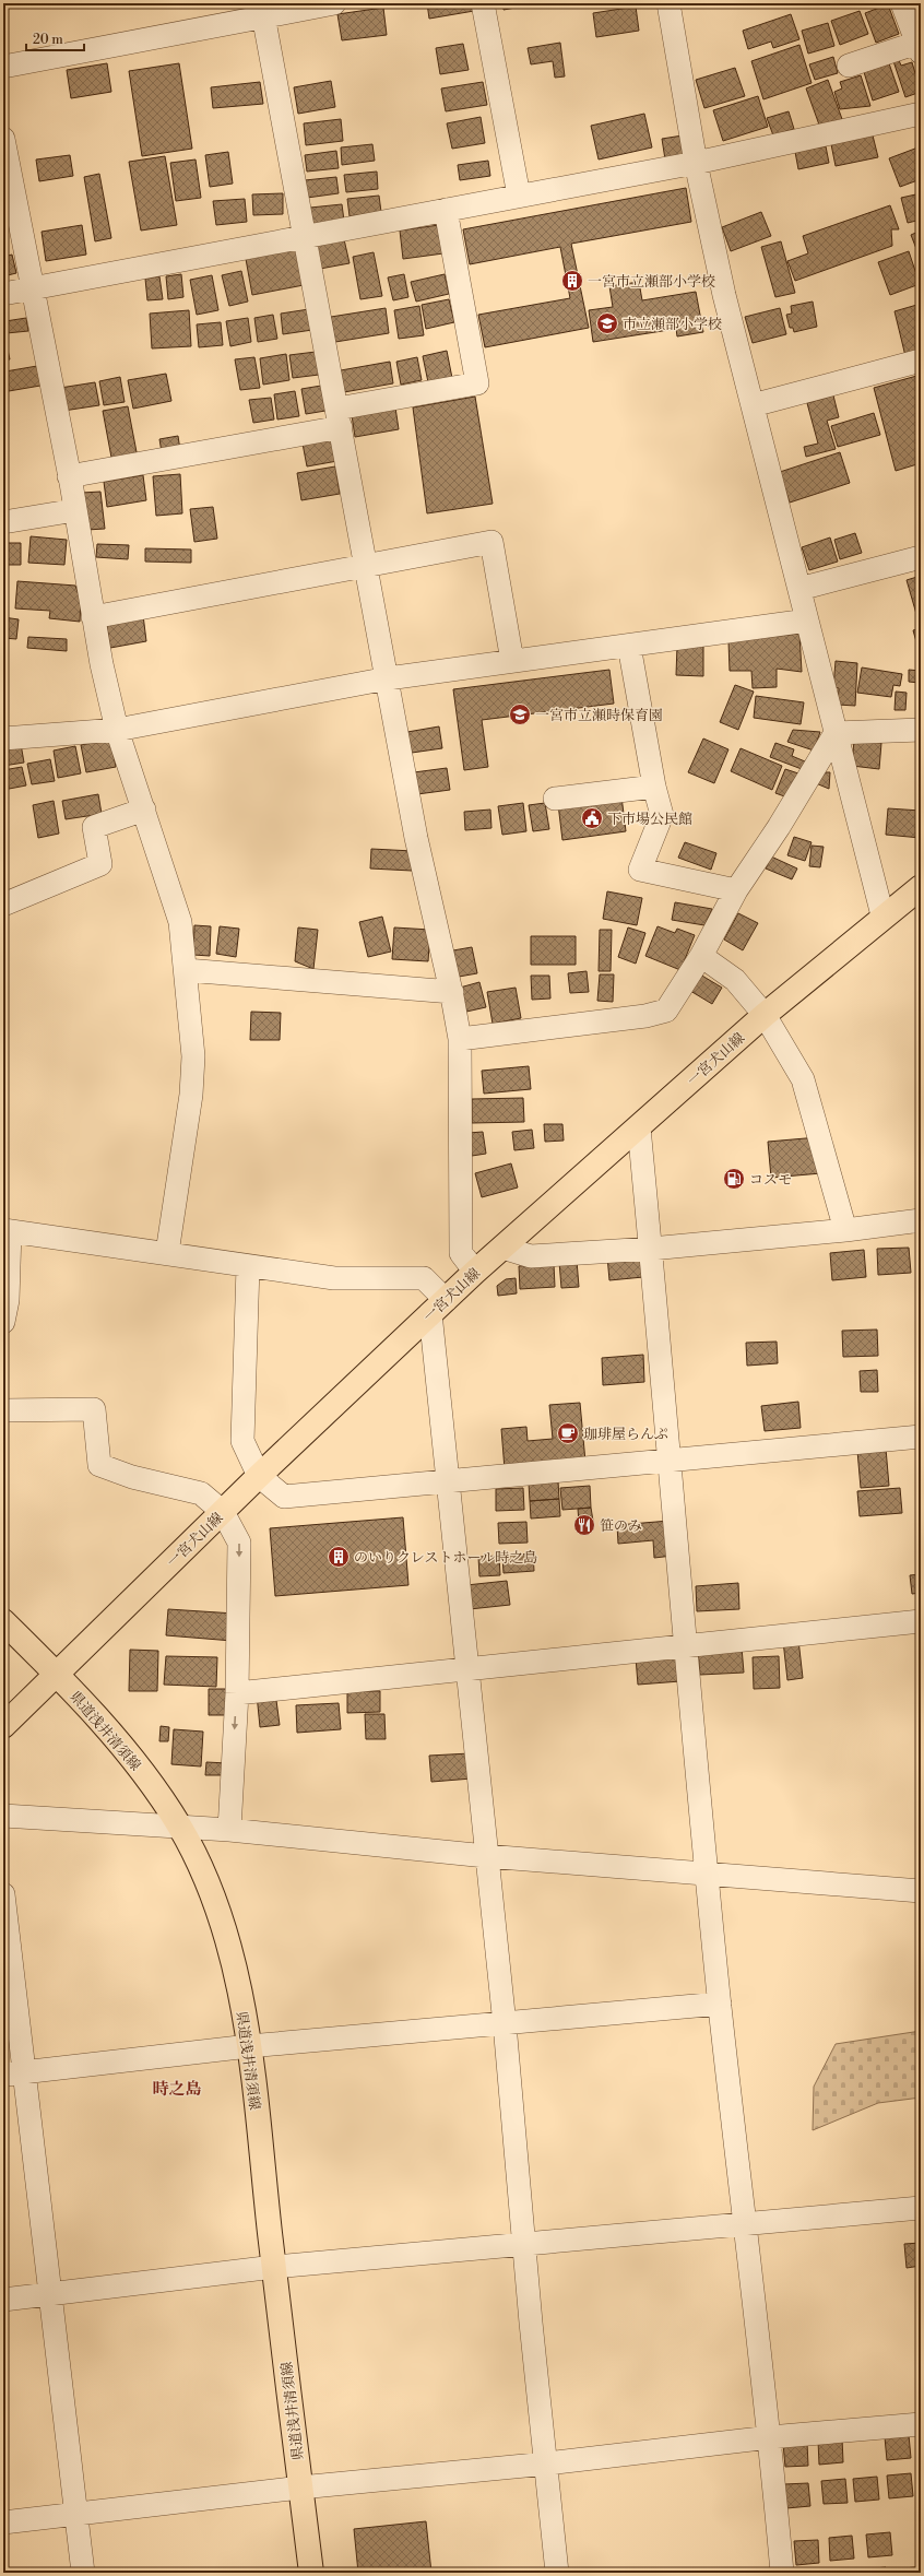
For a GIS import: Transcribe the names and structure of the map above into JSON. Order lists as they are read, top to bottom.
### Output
{
  "streets": {
    "main road": ["一宮犬山線", "県道浅井清須線"]
  },
  "crossings": [
    ["一宮犬山線", "県道浅井清須線"]
  ],
  "districts": ["時之島"],
  "places": {
    "building": ["一宮市立瀬部小学校", "のいりクレストホール時之島"],
    "school or university": ["市立瀬部小学校", "一宮市立瀬時保育園"],
    "public building": ["下市場公民館"],
    "fuel station": ["コスモ"],
    "cafe": ["珈琲屋らんぷ"],
    "restaurant": ["笹のみ"]
  },
  "scale_bar": "20 m"
}
